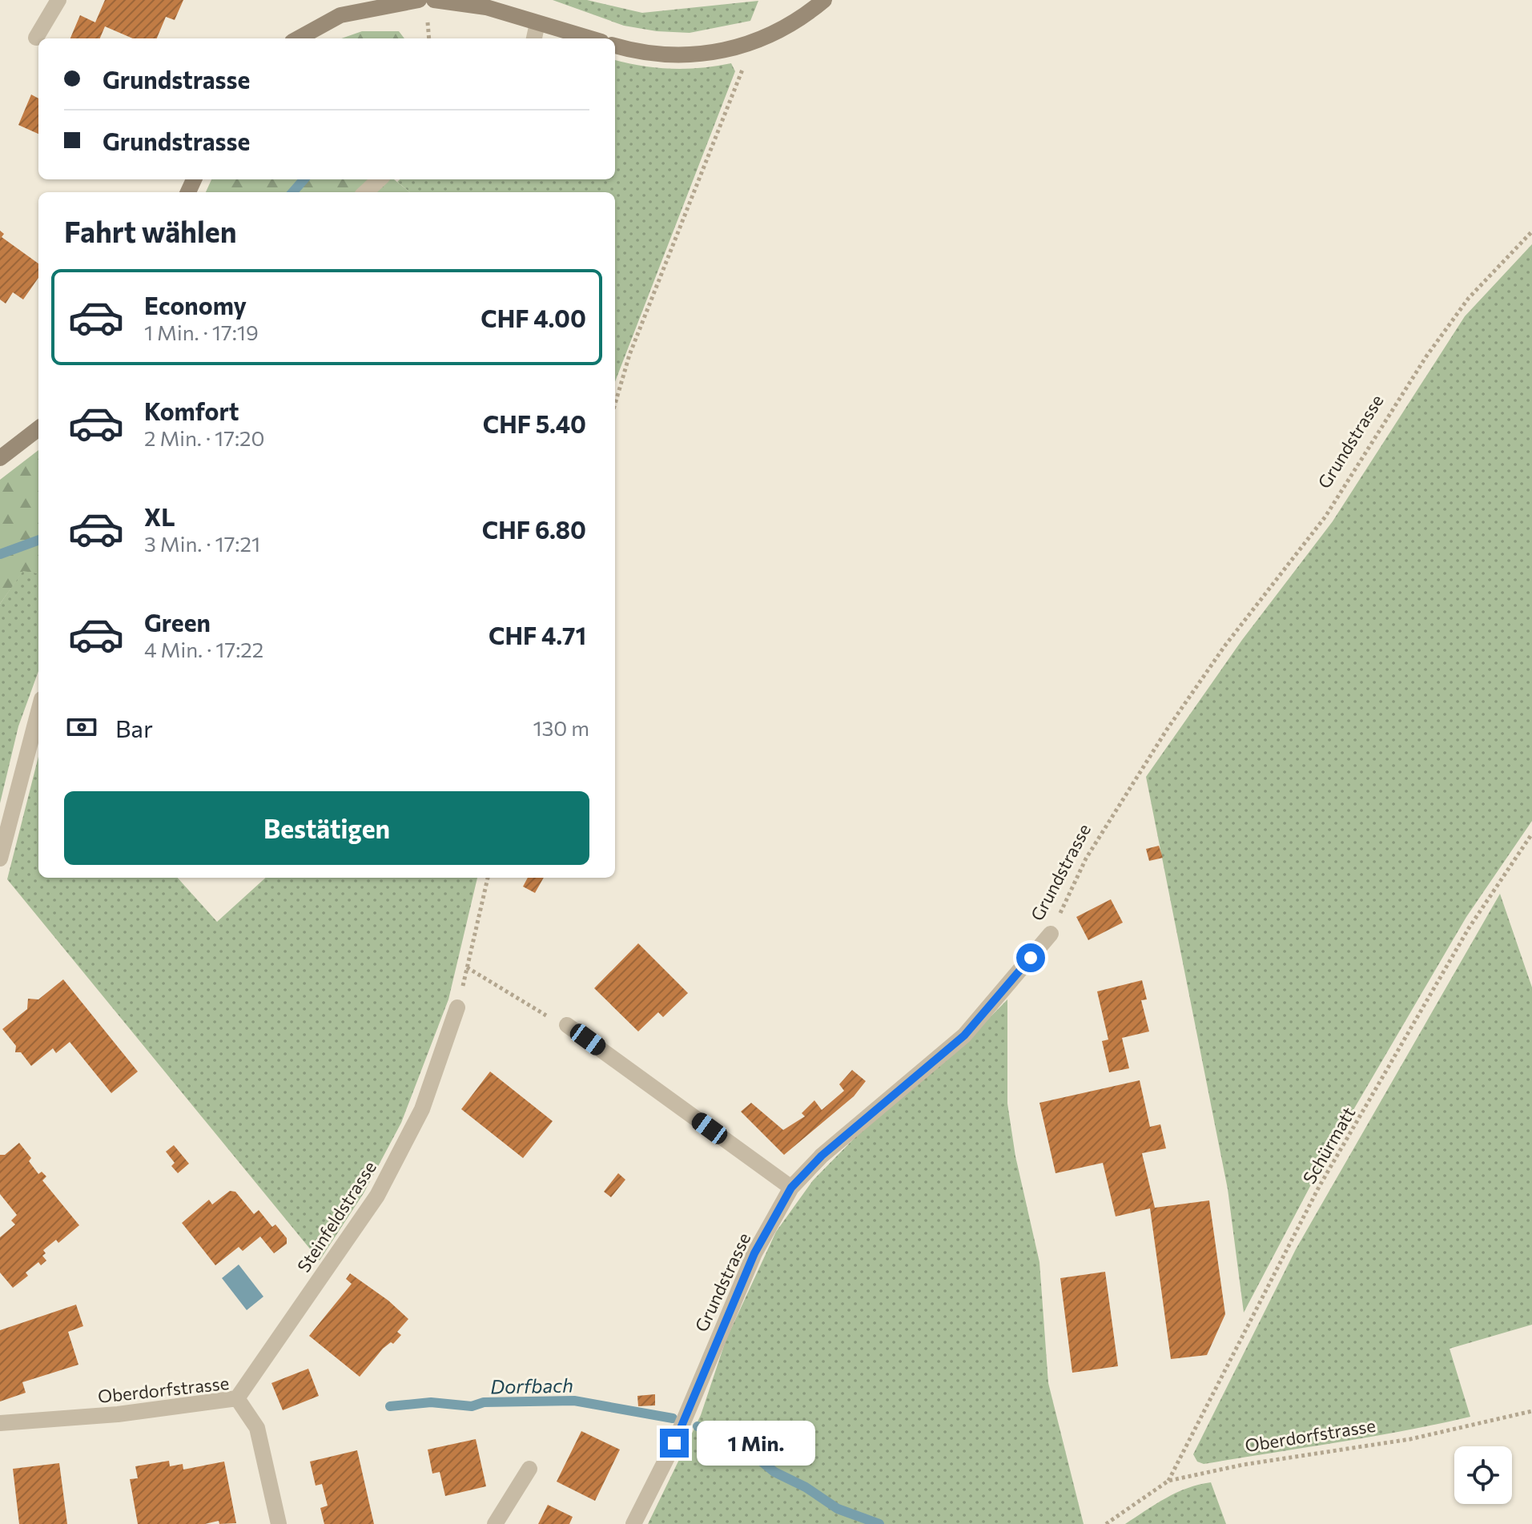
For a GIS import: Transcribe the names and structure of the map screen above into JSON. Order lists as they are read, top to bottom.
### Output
{
  "streets": {
    "street": ["Grundstrasse", "Steinfeldstrasse", "Oberdorfstrasse"],
    "path": ["Schürmatt"]
  },
  "crossings": [
    ["Schürmatt", "Oberdorfstrasse"],
    ["Steinfeldstrasse", "Oberdorfstrasse"]
  ],
  "water": ["Dorfbach"],
  "page": {
    "banner": ["Grundstrasse", "Grundstrasse"],
    "heading": "Fahrt wählen",
    "list": [
      {
        "name": "Economy",
        "note": "1 Min. · 17:19",
        "value": "CHF 4.00"
      },
      {
        "name": "Komfort",
        "note": "2 Min. · 17:20",
        "value": "CHF 5.40"
      },
      {
        "name": "XL",
        "note": "3 Min. · 17:21",
        "value": "CHF 6.80"
      },
      {
        "name": "Green",
        "note": "4 Min. · 17:22",
        "value": "CHF 4.71"
      }
    ],
    "pay": ["Bar", "130 m"],
    "buttons": "Bestätigen",
    "bubble": "1 Min."
  }
}
